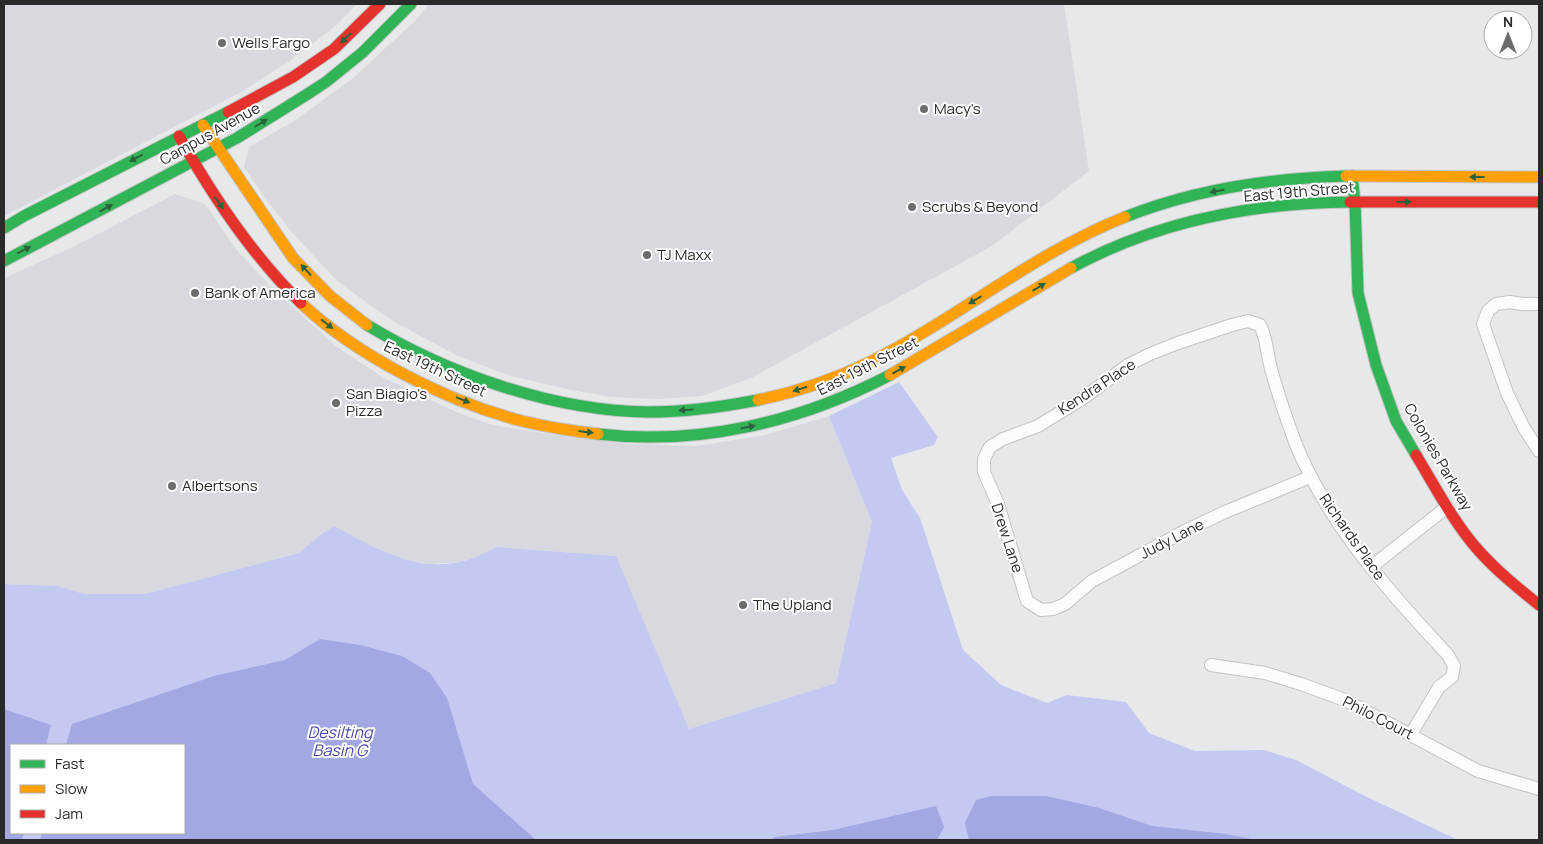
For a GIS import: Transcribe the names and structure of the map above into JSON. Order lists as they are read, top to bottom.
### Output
{
  "streets": {
    "main road": ["Campus Avenue", "East 19th Street", "Colonies Parkway"],
    "street": [
      "Kendra Place",
      "Richards Place",
      "Drew Lane",
      "Judy Lane",
      "Philo Court"
    ]
  },
  "crossings": [
    ["Campus Avenue", "East 19th Street"],
    ["East 19th Street", "Colonies Parkway"],
    ["Kendra Place", "Richards Place"],
    ["Kendra Place", "Drew Lane"],
    ["Richards Place", "Judy Lane"],
    ["Richards Place", "Philo Court"],
    ["Drew Lane", "Judy Lane"]
  ],
  "water": ["Desilting Basin G"],
  "places": [
    "Wells Fargo",
    "Macy's",
    "Scrubs & Beyond",
    "TJ Maxx",
    "Bank of America",
    "San Biagio's Pizza",
    "Albertsons",
    "The Upland"
  ],
  "legend": ["Fast", "Slow", "Jam"],
  "north": "top"
}
